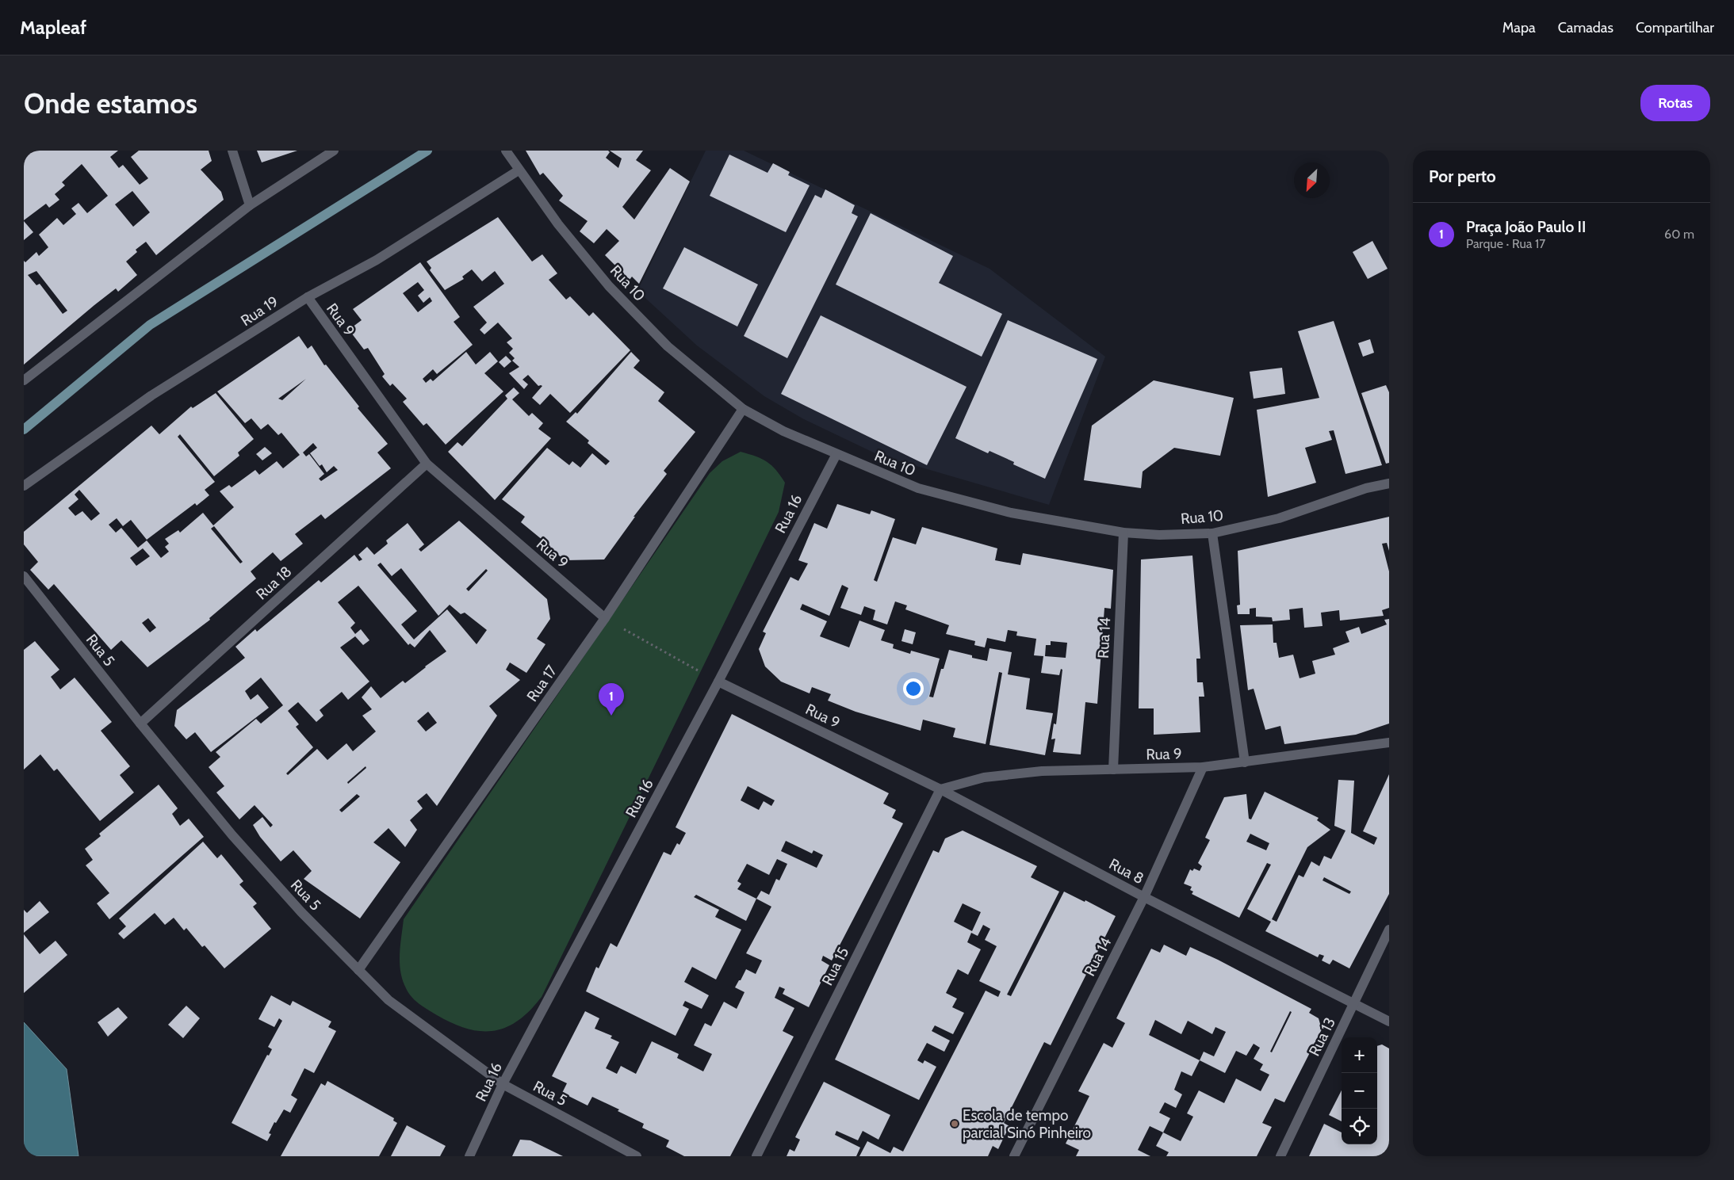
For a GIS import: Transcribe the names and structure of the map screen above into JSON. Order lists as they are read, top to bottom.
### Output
{
  "streets": {
    "street": [
      "Rua 10",
      "Rua 19",
      "Rua 9",
      "Rua 16",
      "Rua 18",
      "Rua 14",
      "Rua 5",
      "Rua 17",
      "Rua 8",
      "Rua 15",
      "Rua 13"
    ]
  },
  "crossings": [
    ["Rua 10", "Rua 19"],
    ["Rua 10", "Rua 16"],
    ["Rua 10", "Rua 14"],
    ["Rua 10", "Rua 17"],
    ["Rua 19", "Rua 9"],
    ["Rua 9", "Rua 16"],
    ["Rua 9", "Rua 18"],
    ["Rua 9", "Rua 14"],
    ["Rua 9", "Rua 17"],
    ["Rua 9", "Rua 8"],
    ["Rua 9", "Rua 15"],
    ["Rua 16", "Rua 5"],
    ["Rua 18", "Rua 5"],
    ["Rua 14", "Rua 8"],
    ["Rua 5", "Rua 17"],
    ["Rua 8", "Rua 15"],
    ["Rua 8", "Rua 13"]
  ],
  "places": ["Escola de tempo parcial Sinó Pinheiro"],
  "north": "bottom left",
  "page": {
    "header": "Mapleaf",
    "nav": ["Mapa", "Camadas", "Compartilhar"],
    "buttons": "Rotas",
    "title": "Onde estamos",
    "heading": "Por perto",
    "list": [
      {
        "mark": "1",
        "name": "Praça João Paulo II",
        "note": "Parque · Rua 17",
        "value": "60 m"
      }
    ],
    "pins": "1",
    "map_buttons": ["+", "−"]
  }
}
